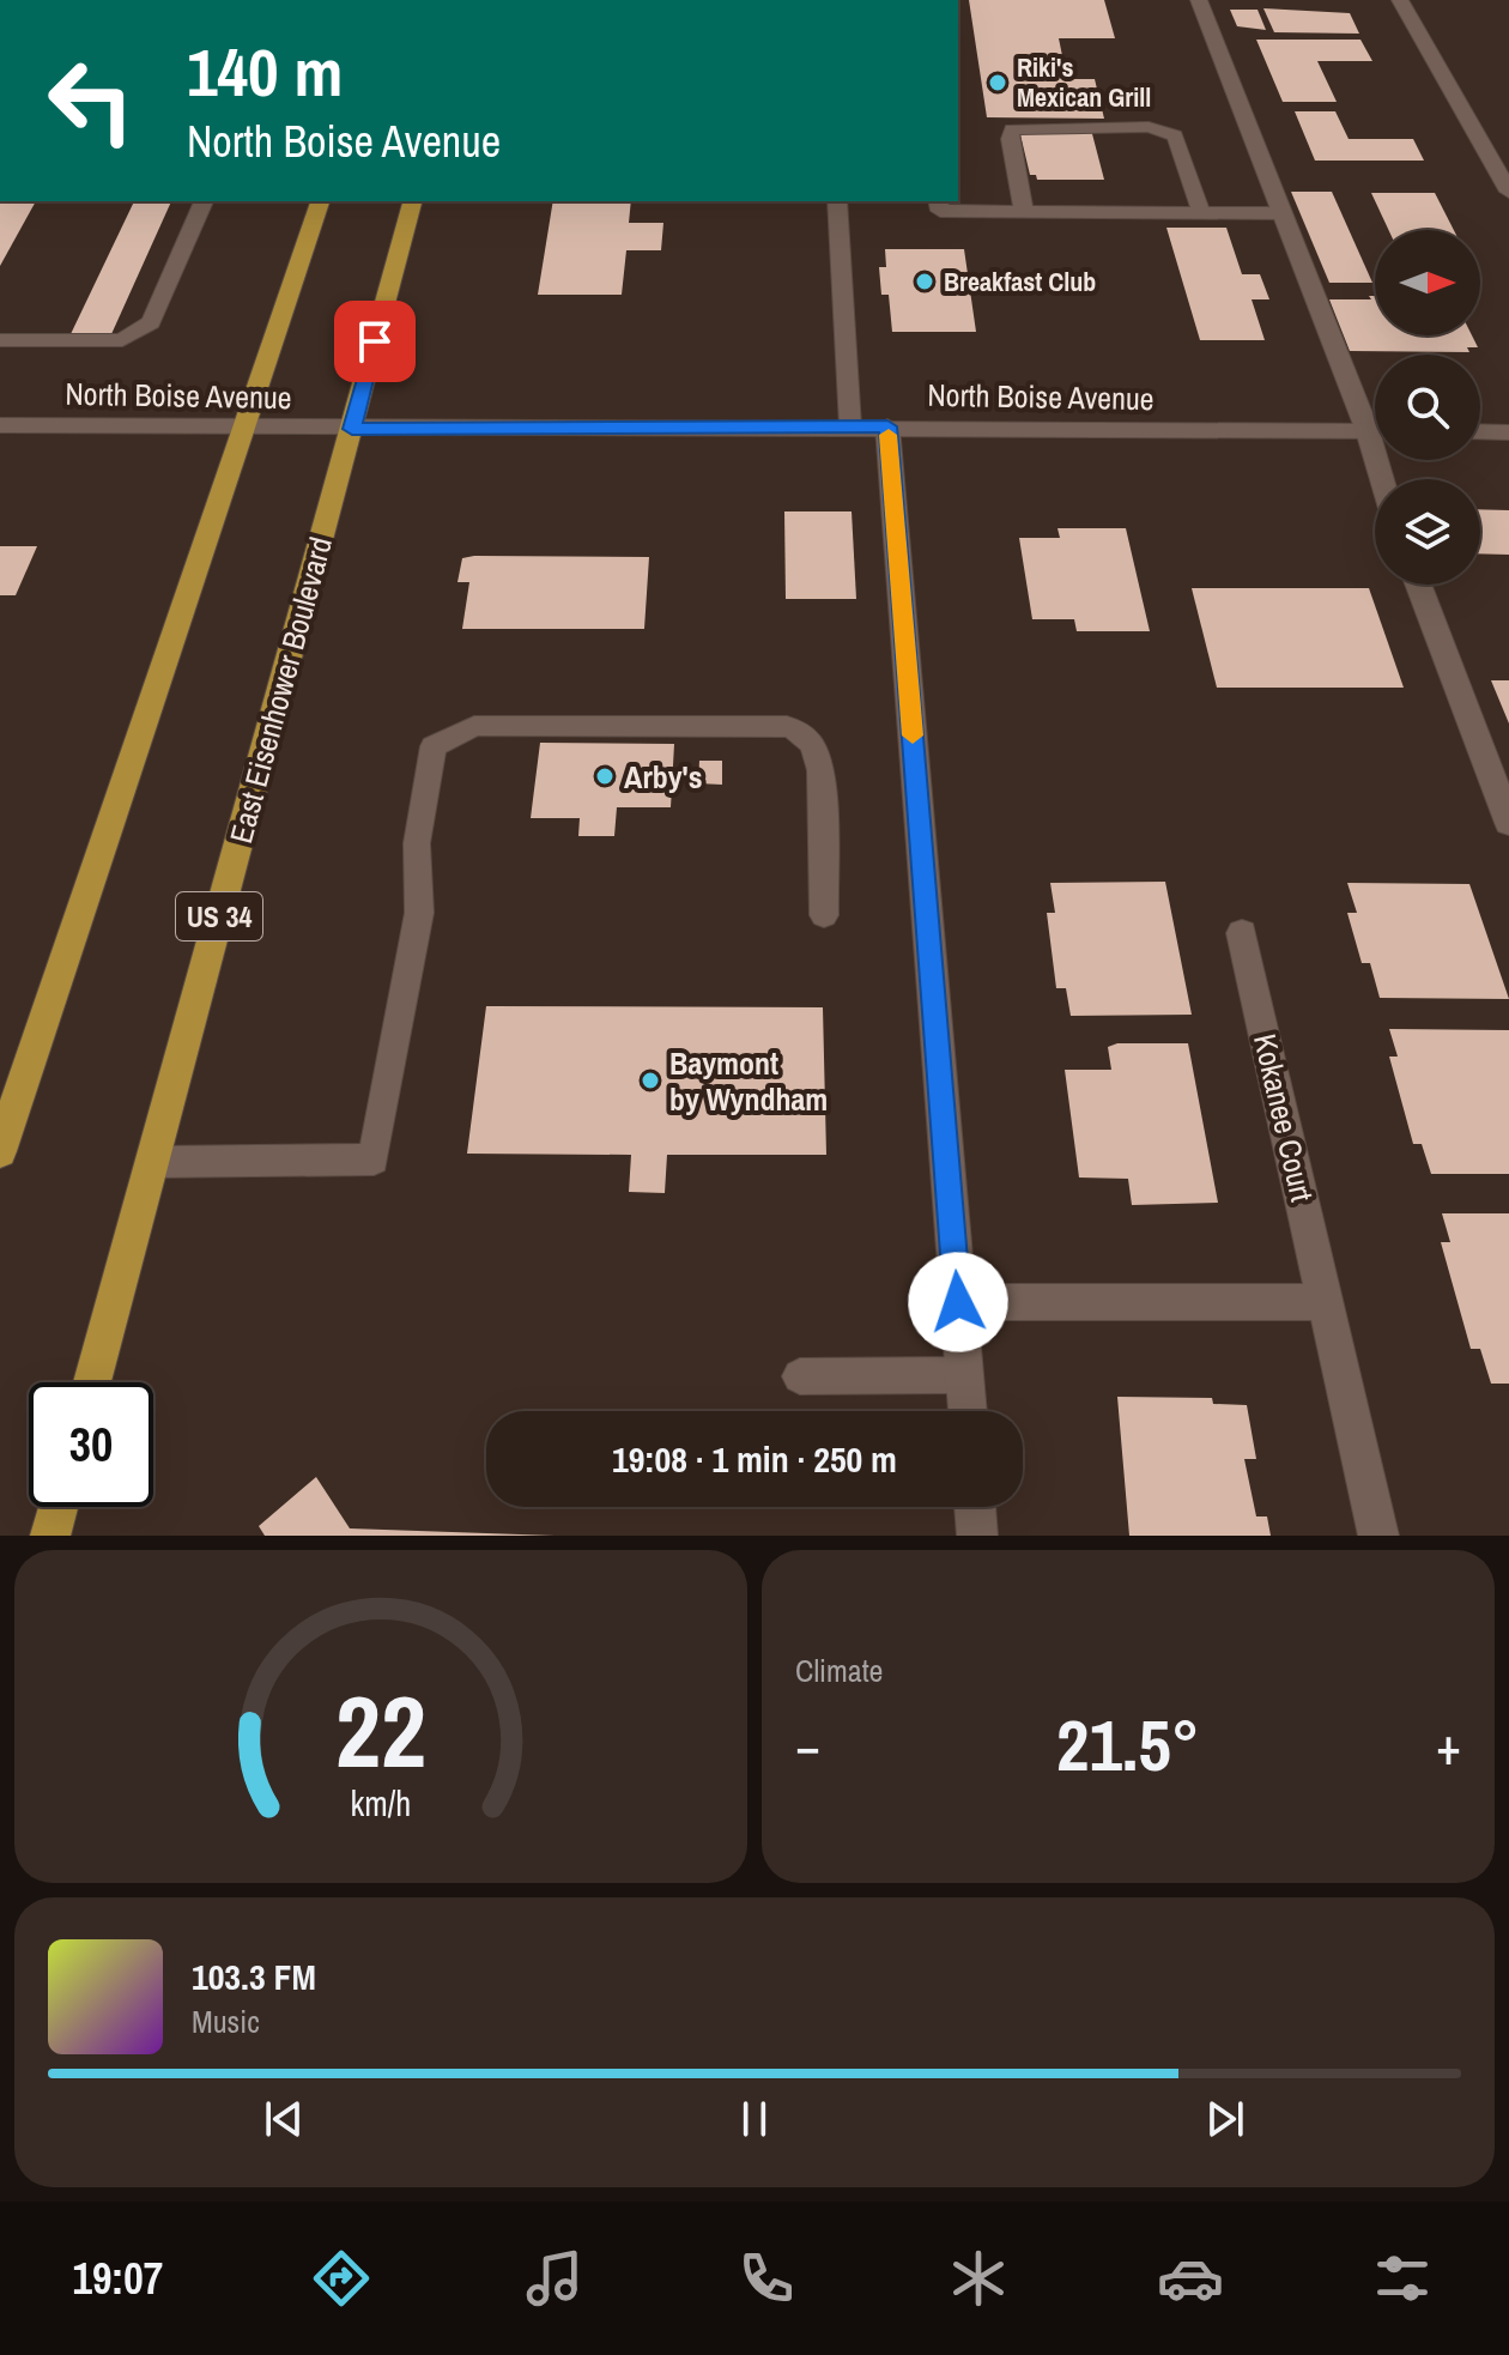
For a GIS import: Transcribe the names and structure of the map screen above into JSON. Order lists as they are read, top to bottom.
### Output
{
  "streets": {
    "highway": ["East Eisenhower Boulevard", "US 34"],
    "street": ["North Boise Avenue", "Kokanee Court"]
  },
  "crossings": [
    ["North Boise Avenue", "East Eisenhower Boulevard"]
  ],
  "places": [
    "Riki's Mexican Grill",
    "Breakfast Club",
    "Arby's",
    "Baymont by Wyndham"
  ],
  "north": "right",
  "page": {
    "turn": ["140 m", "North Boise Avenue"],
    "limit": "30",
    "trip": "19:08 · 1 min · 250 m",
    "tile": "Climate",
    "heat": ["−", "21.5°", "+"],
    "song": ["103.3 FM", "Music"],
    "tabs": "19:07",
    "gauge": ["22", "km/h"]
  }
}
